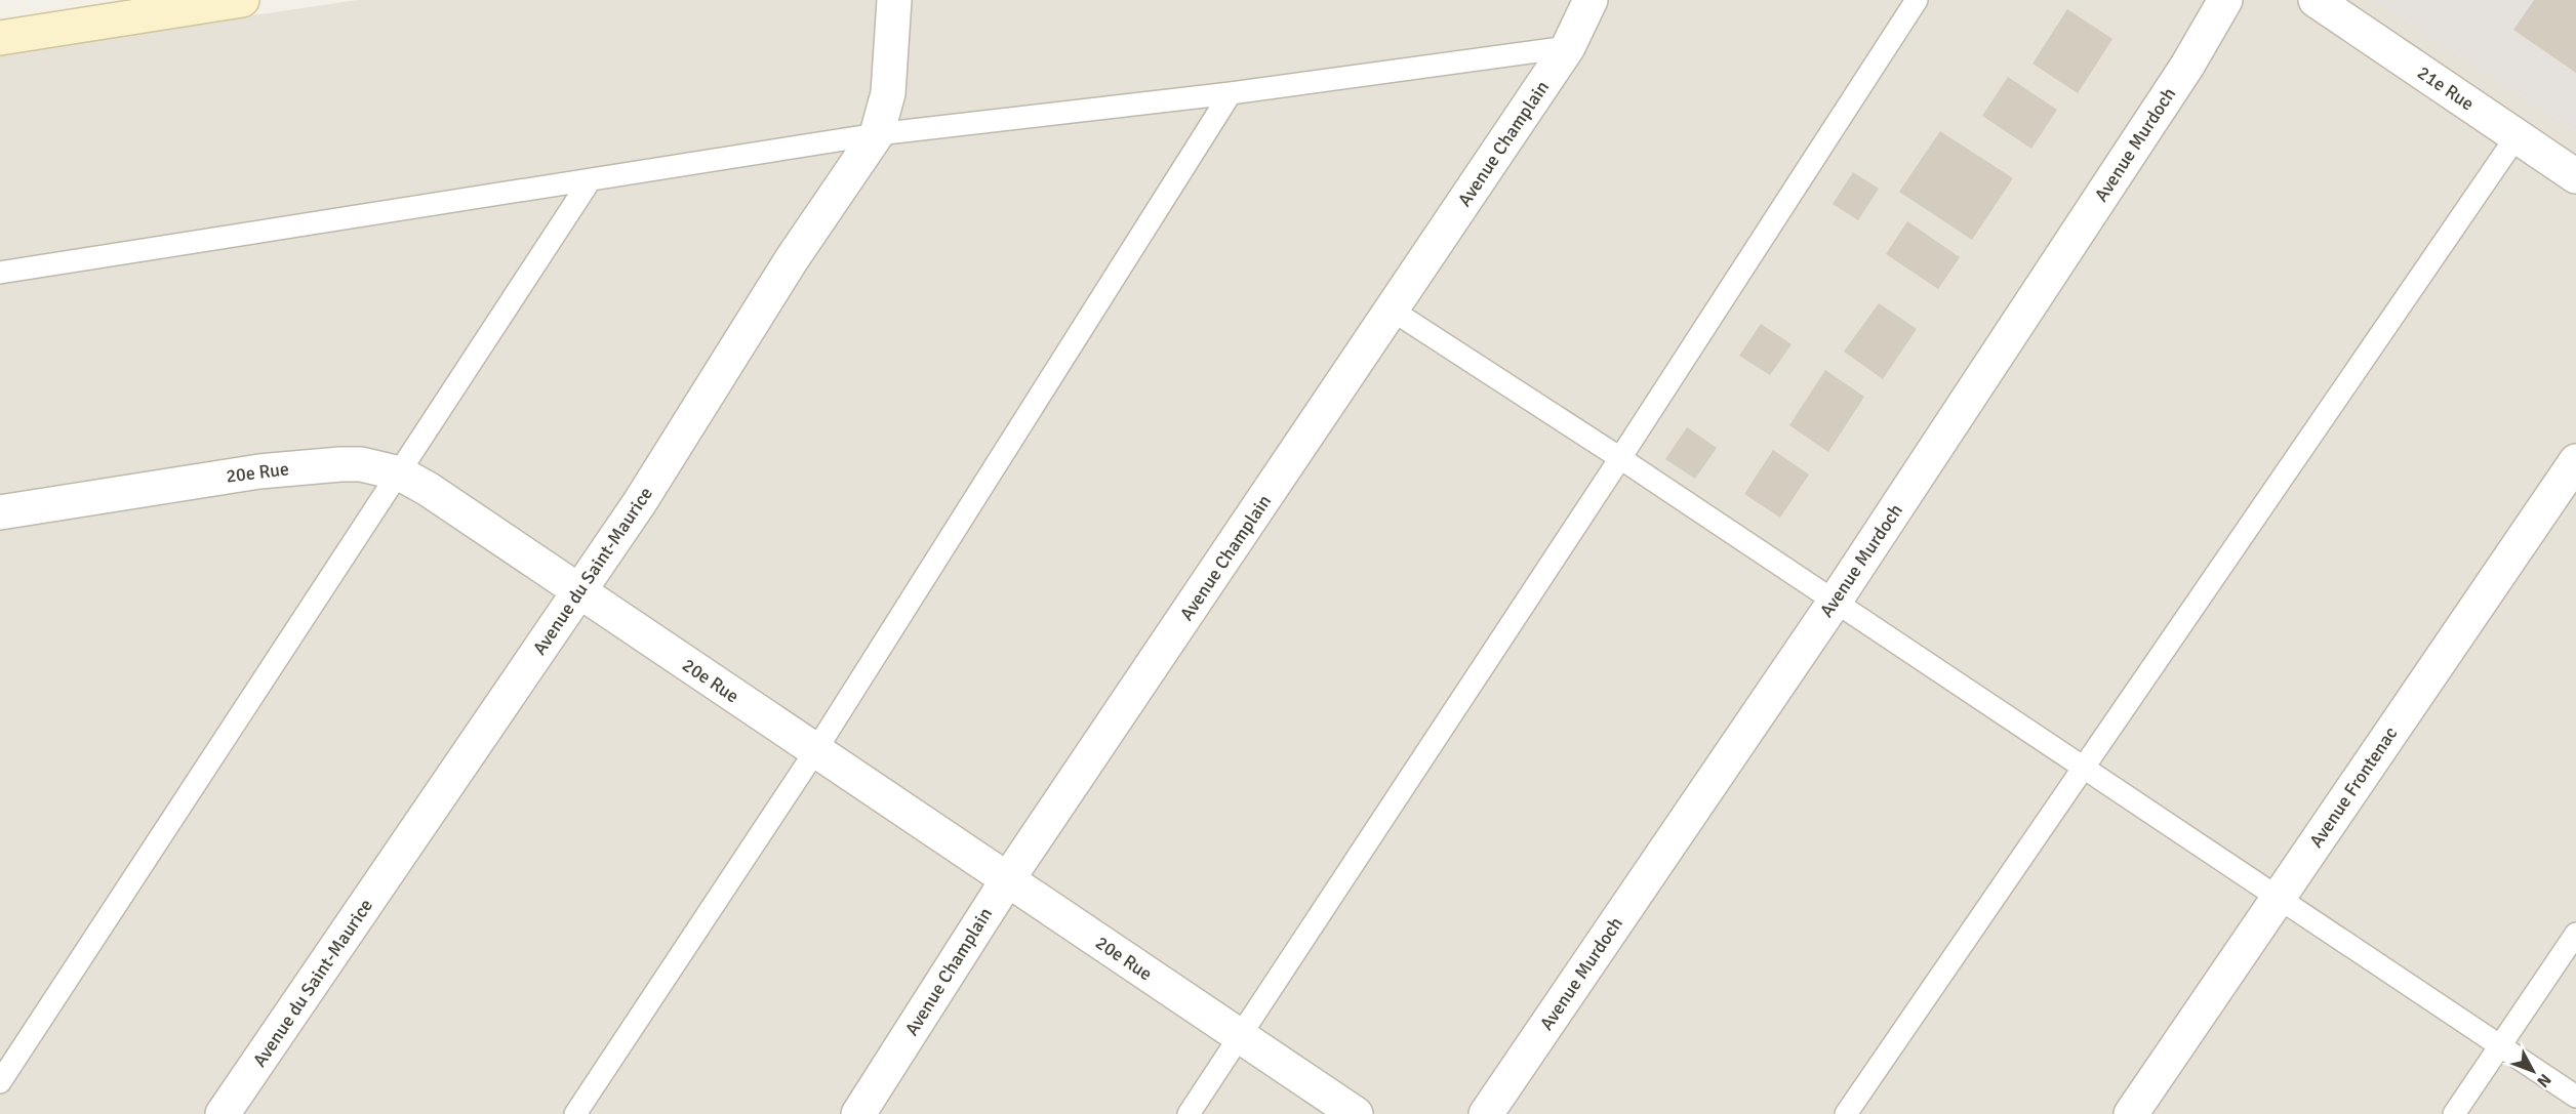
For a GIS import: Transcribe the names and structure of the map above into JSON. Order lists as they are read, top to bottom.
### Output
{
  "streets": {
    "street": [
      "21e Rue",
      "Avenue Champlain",
      "Avenue Murdoch",
      "20e Rue",
      "Avenue du Saint-Maurice",
      "Avenue Frontenac"
    ]
  },
  "crossings": [
    ["Avenue Champlain", "20e Rue"],
    ["20e Rue", "Avenue du Saint-Maurice"]
  ],
  "north": "bottom right"
}
